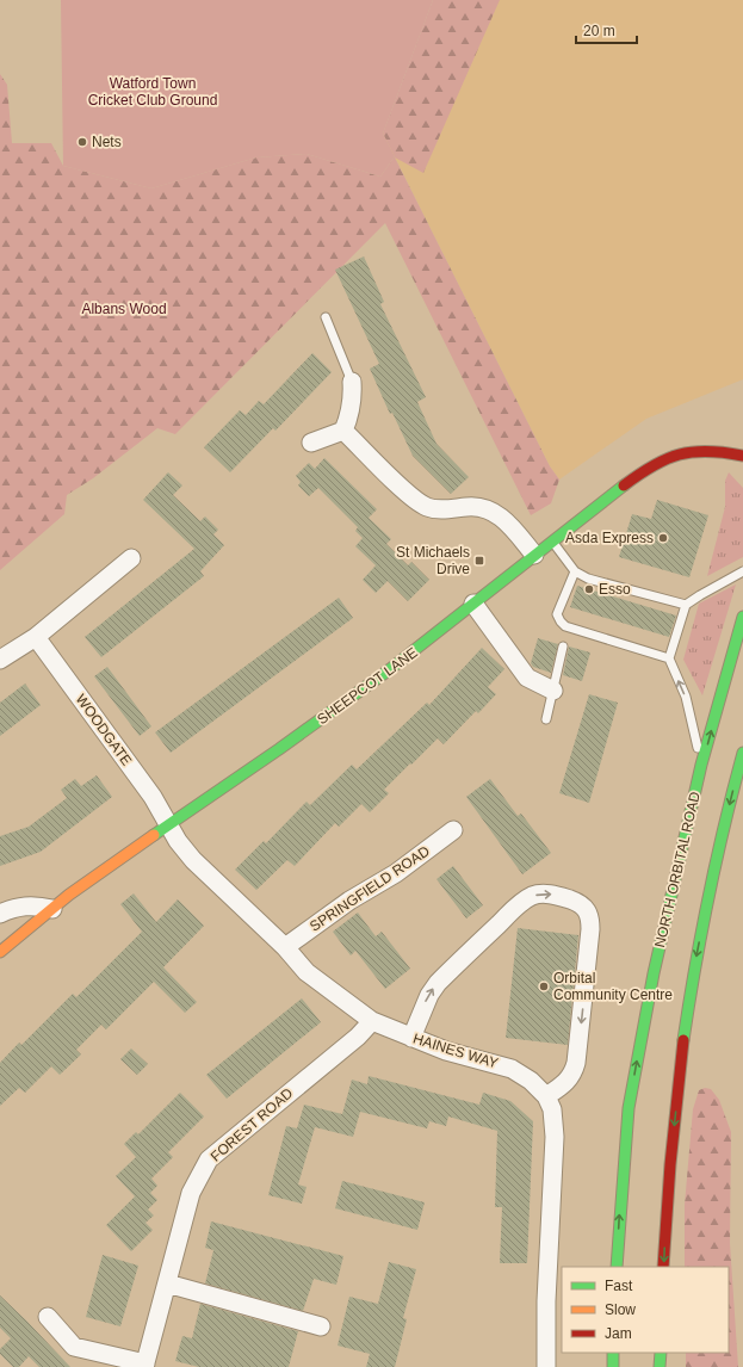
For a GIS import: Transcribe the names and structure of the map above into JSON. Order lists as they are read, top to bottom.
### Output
{
  "streets": {
    "main road": ["SHEEPCOT LANE", "NORTH ORBITAL ROAD"],
    "street": [
      "WOODGATE",
      "SPRINGFIELD ROAD",
      "HAINES WAY",
      "FOREST ROAD"
    ]
  },
  "crossings": [
    ["SHEEPCOT LANE", "WOODGATE"],
    ["SHEEPCOT LANE", "HAINES WAY"],
    ["WOODGATE", "HAINES WAY"],
    ["SPRINGFIELD ROAD", "HAINES WAY"],
    ["HAINES WAY", "FOREST ROAD"]
  ],
  "parks": ["Watford Town Cricket Club Ground", "Albans Wood"],
  "places": {
    "other": [
      "Nets",
      "Asda Express",
      "Esso",
      "Orbital Community Centre"
    ],
    "transit": ["St Michaels Drive"]
  },
  "legend": ["Fast", "Slow", "Jam"],
  "scale_bar": "20 m"
}
